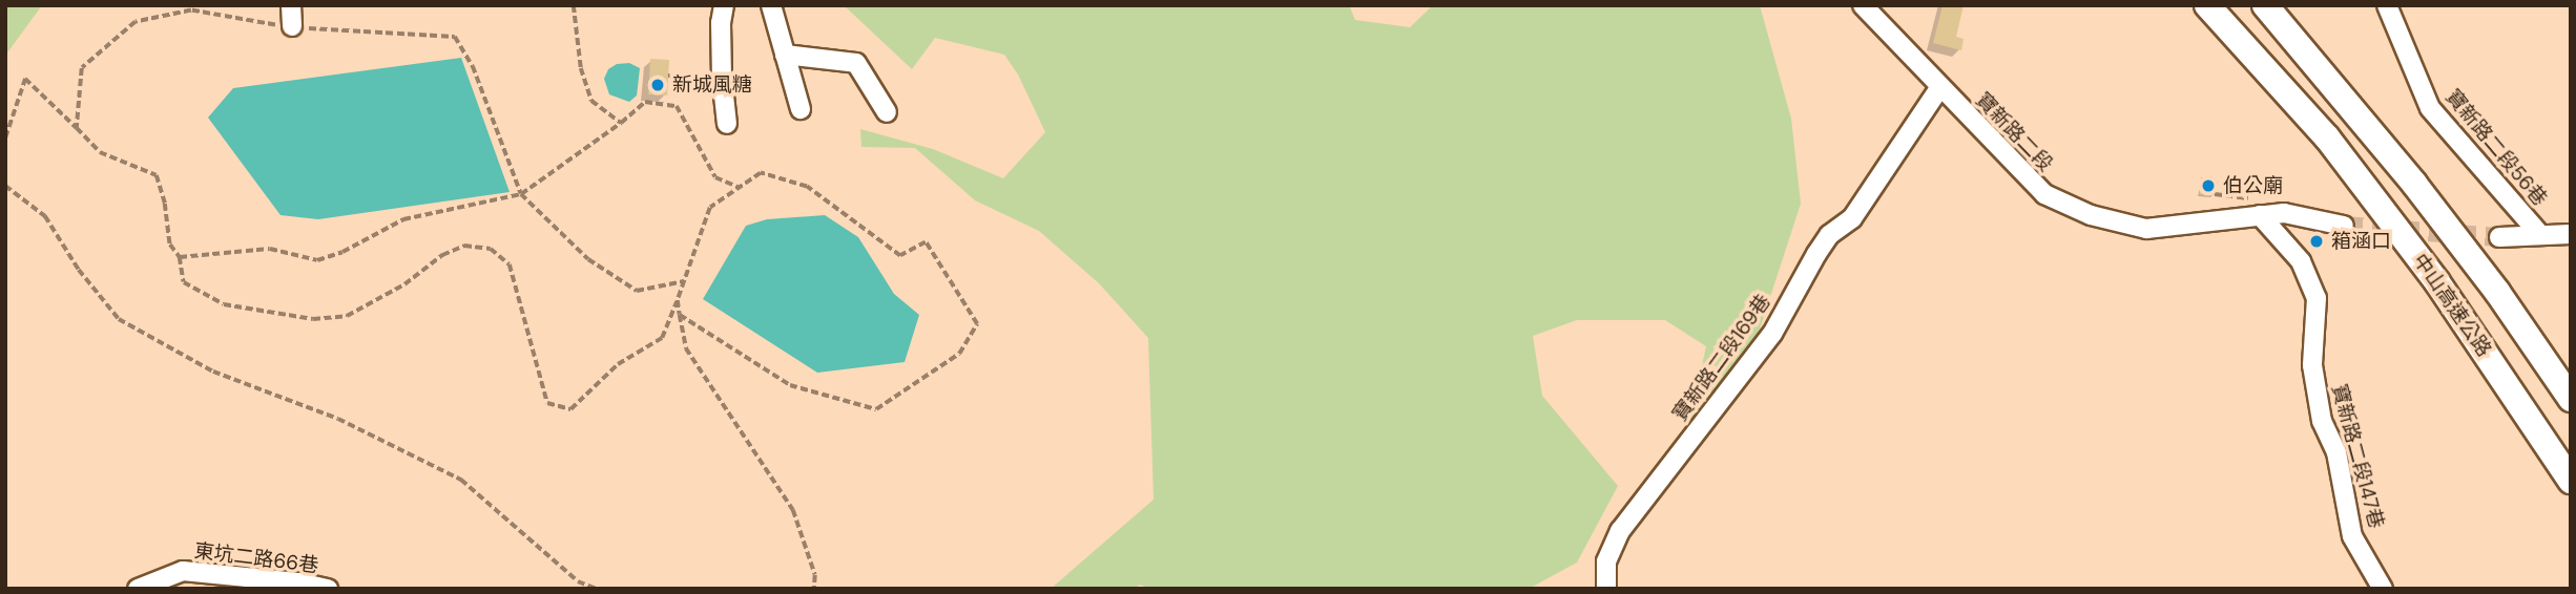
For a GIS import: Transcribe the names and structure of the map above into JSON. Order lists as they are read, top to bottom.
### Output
{
  "streets": {
    "highway": ["中山高速公路"],
    "street": [
      "寶新路二段",
      "寶新路二段56巷",
      "寶新路二段169巷",
      "寶新路二段147巷",
      "東坑二路66巷"
    ]
  },
  "crossings": [
    ["寶新路二段", "寶新路二段169巷"],
    ["寶新路二段", "寶新路二段147巷"]
  ],
  "places": ["新城風糖", "伯公廟", "箱涵口"]
}
